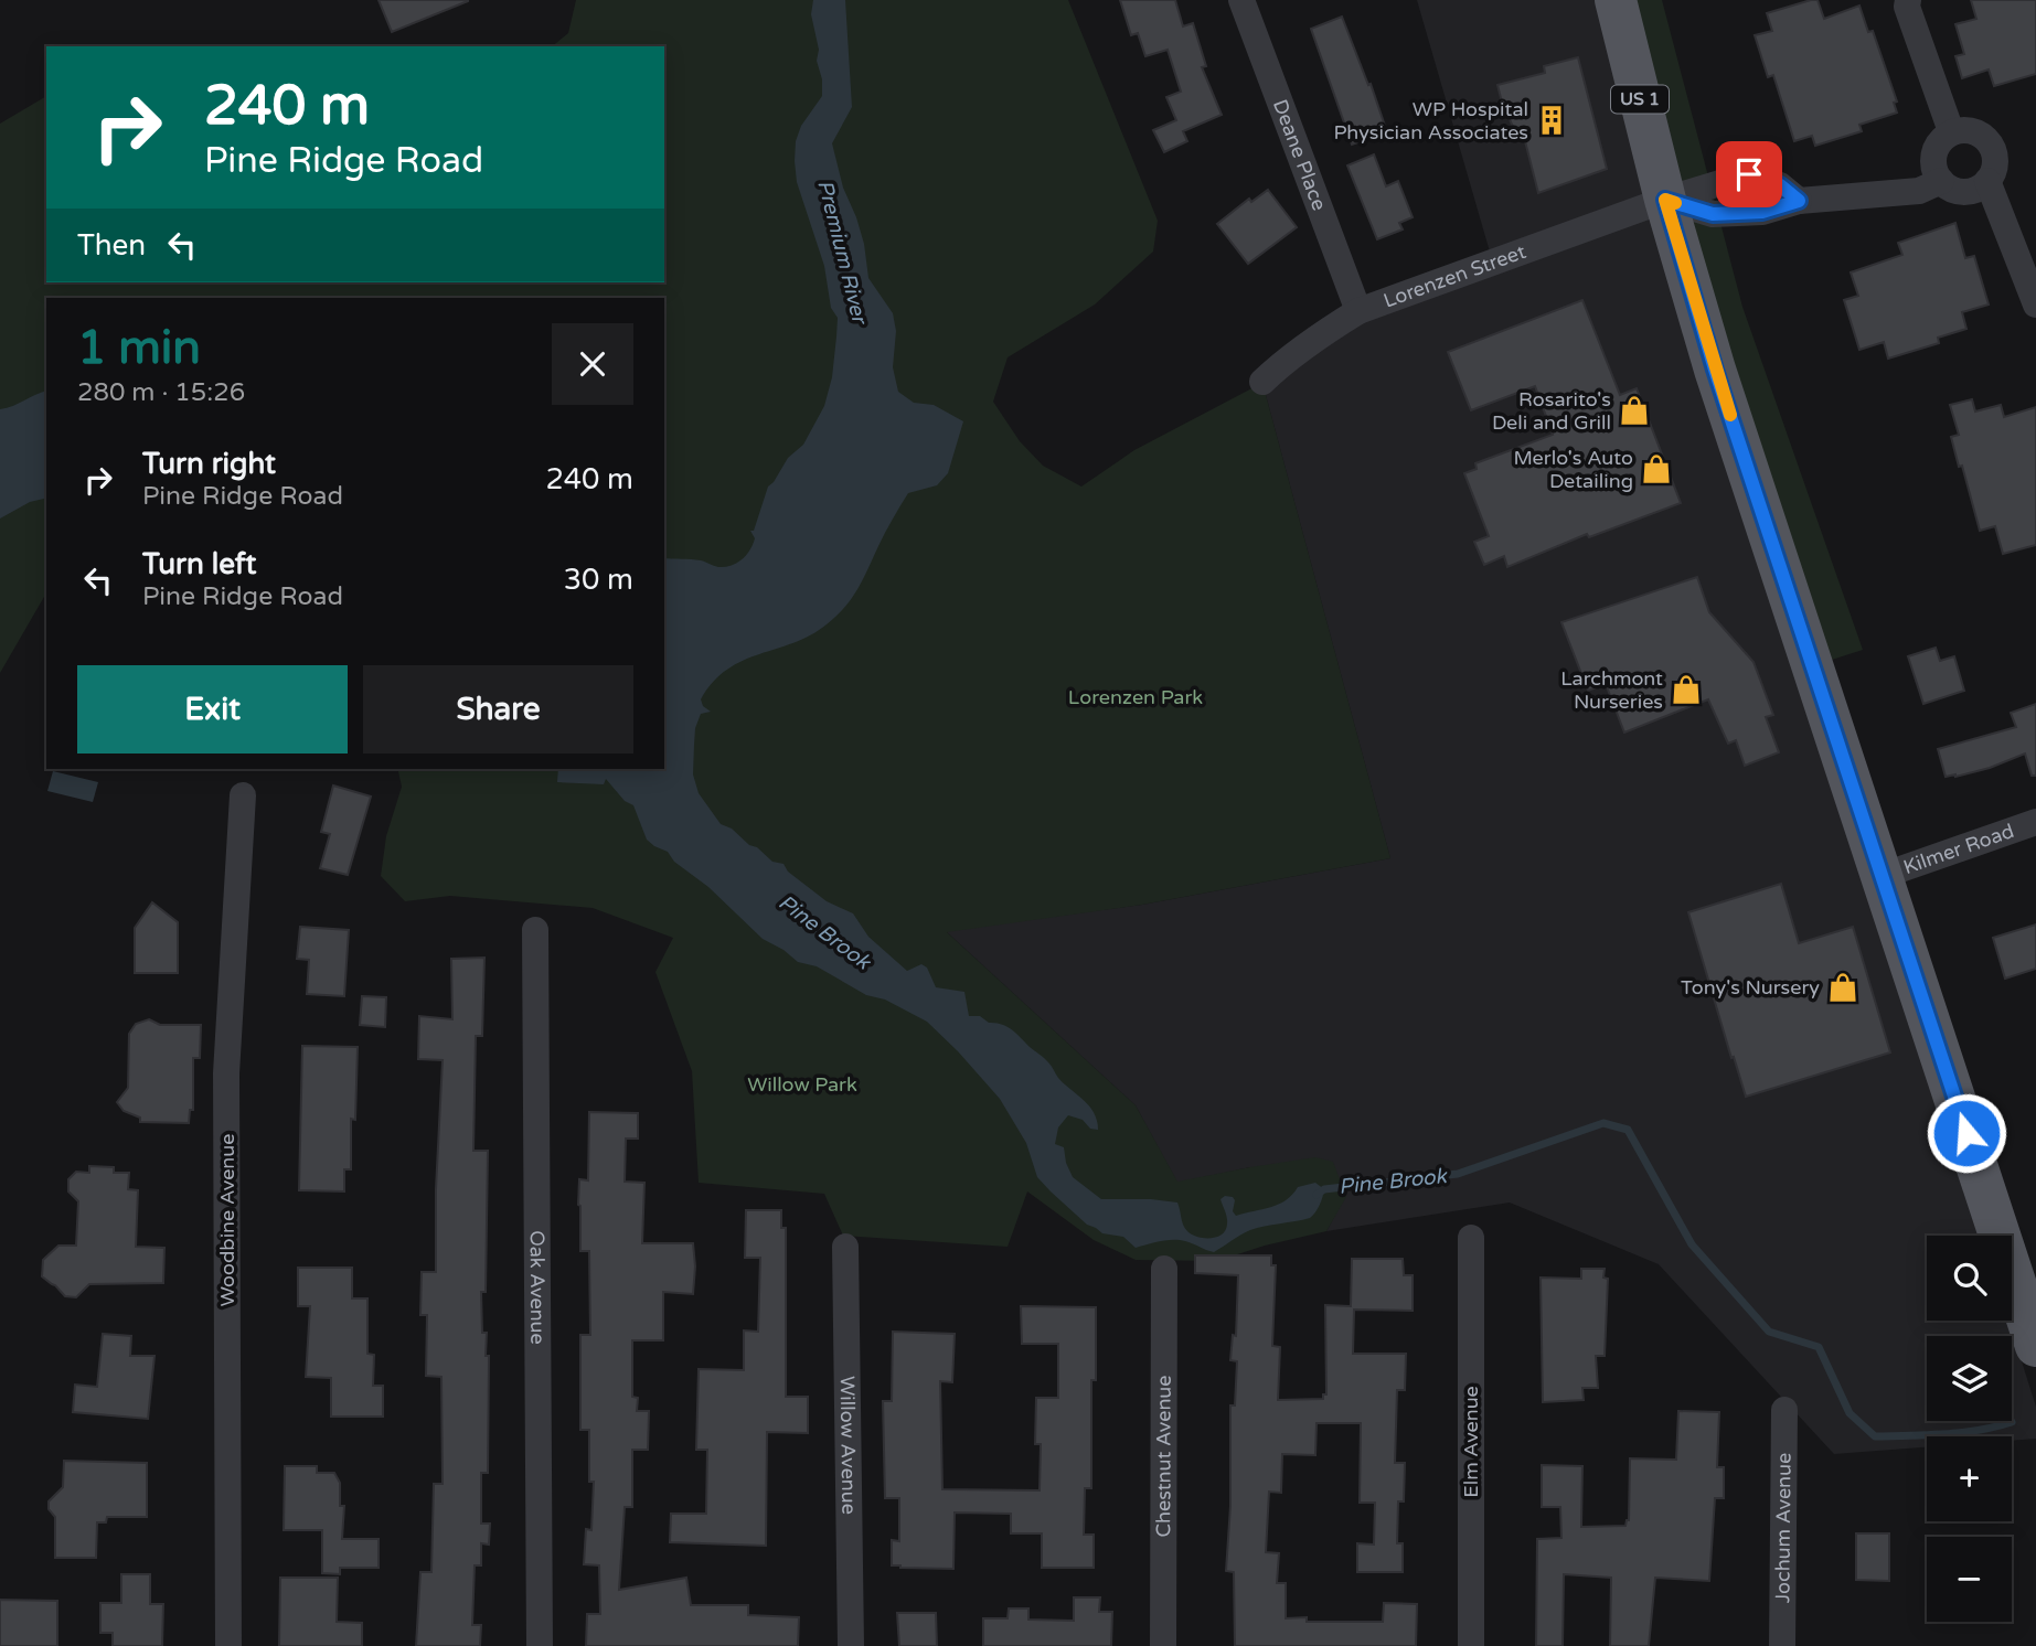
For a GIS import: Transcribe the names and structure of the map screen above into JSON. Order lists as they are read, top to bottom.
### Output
{
  "streets": {
    "main road": ["US 1"],
    "street": [
      "Deane Place",
      "Lorenzen Street",
      "Kilmer Road",
      "Woodbine Avenue",
      "Oak Avenue",
      "Elm Avenue",
      "Willow Avenue",
      "Chestnut Avenue",
      "Jochum Avenue"
    ]
  },
  "crossings": [
    ["US 1", "Lorenzen Street"],
    ["US 1", "Kilmer Road"],
    ["Deane Place", "Lorenzen Street"]
  ],
  "water": ["Premium River", "Pine Brook"],
  "parks": ["Lorenzen Park", "Willow Park"],
  "places": {
    "building": ["WP Hospital Physician Associates"],
    "shop": [
      "Rosarito's Deli and Grill",
      "Merlo's Auto Detailing",
      "Larchmont Nurseries",
      "Tony's Nursery"
    ]
  },
  "page": {
    "turn": ["240 m", "Pine Ridge Road"],
    "then": "Then",
    "heading": ["1 min", "280 m · 15:26"],
    "list": [
      {
        "name": "Turn right",
        "note": "Pine Ridge Road",
        "value": "240 m"
      },
      {
        "name": "Turn left",
        "note": "Pine Ridge Road",
        "value": "30 m"
      }
    ],
    "buttons": ["Exit", "Share"],
    "map_buttons": ["+", "−"]
  }
}
